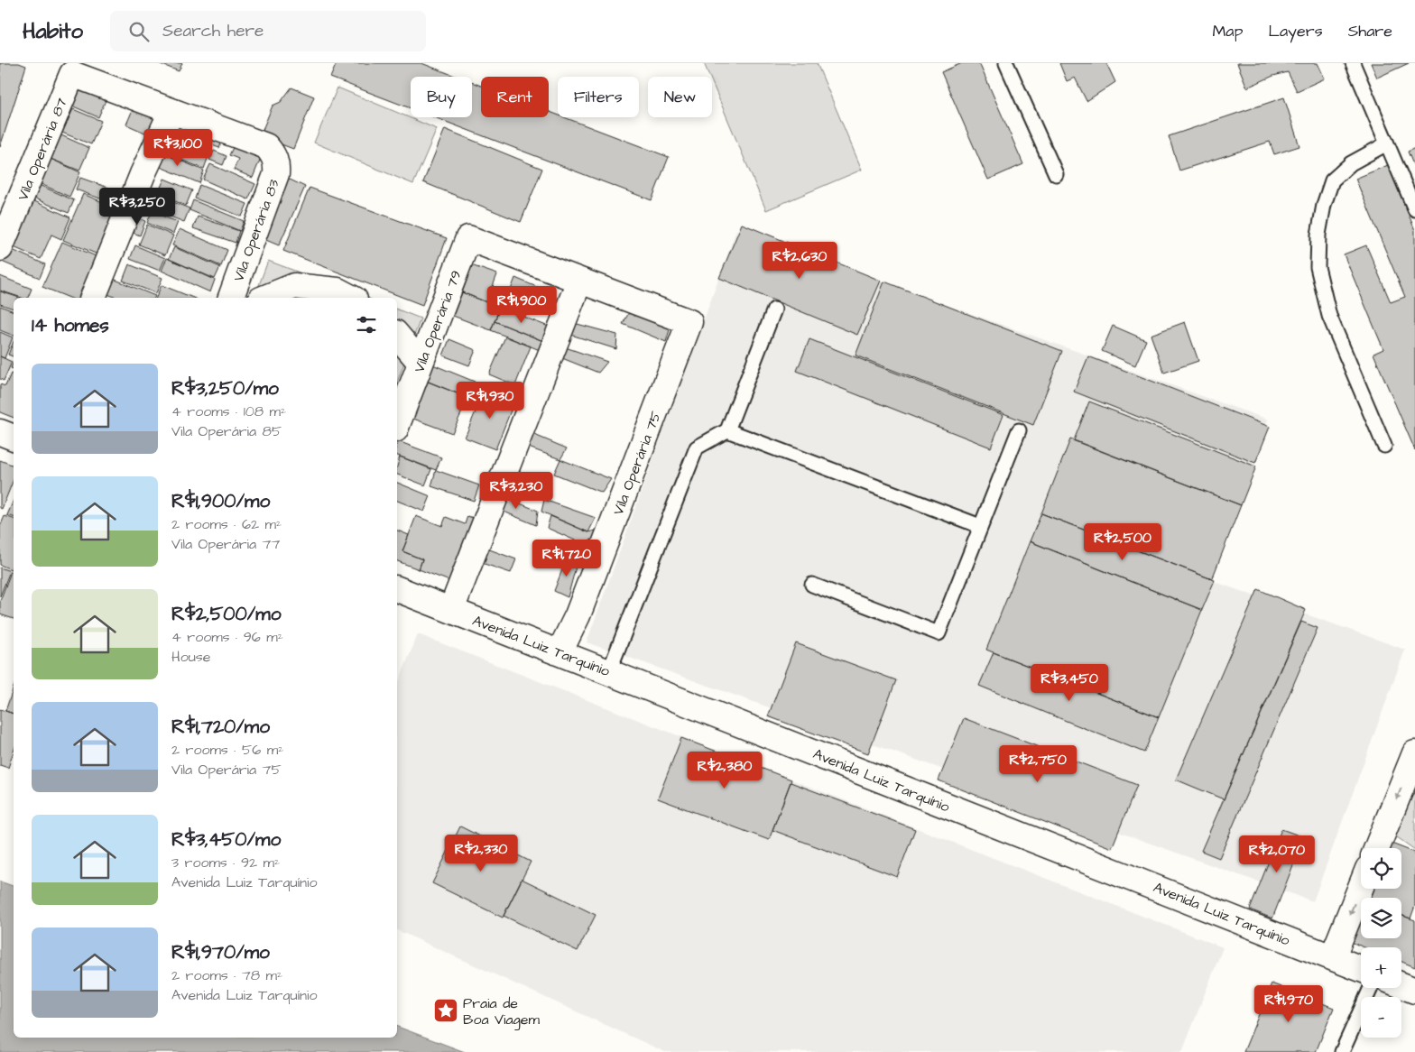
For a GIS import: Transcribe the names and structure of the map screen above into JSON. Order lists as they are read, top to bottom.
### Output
{
  "streets": {
    "street": [
      "Vila Operária 87",
      "Vila Operária 83",
      "Vila Operária 79",
      "Vila Operária 75",
      "Avenida Luiz Tarquínio"
    ]
  },
  "crossings": [
    ["Vila Operária 87", "Vila Operária 83"],
    ["Vila Operária 79", "Vila Operária 75"],
    ["Vila Operária 75", "Avenida Luiz Tarquínio"]
  ],
  "places": {
    "place": ["Praia de Boa Viagem"]
  },
  "page": {
    "header": "Habito",
    "search": "Search here",
    "nav": ["Map", "Layers", "Share"],
    "chip": [
      "Buy",
      "Rent",
      "Filters",
      "New"
    ],
    "price": [
      "R$3,100",
      "R$3,250",
      "R$2,630",
      "R$1,900",
      "R$1,930",
      "R$3,230",
      "R$2,500",
      "R$1,720",
      "R$3,450",
      "R$2,750",
      "R$2,380",
      "R$2,330",
      "R$2,070",
      "R$1,970"
    ],
    "heading": "14 homes",
    "list": [
      {
        "name": "R$3,250/mo",
        "note": "4 rooms · 108 m² · Vila Operária 85"
      },
      {
        "name": "R$1,900/mo",
        "note": "2 rooms · 62 m² · Vila Operária 77"
      },
      {
        "name": "R$2,500/mo",
        "note": "4 rooms · 96 m² · House"
      },
      {
        "name": "R$1,720/mo",
        "note": "2 rooms · 56 m² · Vila Operária 75"
      },
      {
        "name": "R$3,450/mo",
        "note": "3 rooms · 92 m² · Avenida Luiz Tarquínio"
      },
      {
        "name": "R$1,970/mo",
        "note": "2 rooms · 78 m² · Avenida Luiz Tarquínio"
      }
    ],
    "map_buttons": ["+", "−"]
  }
}
